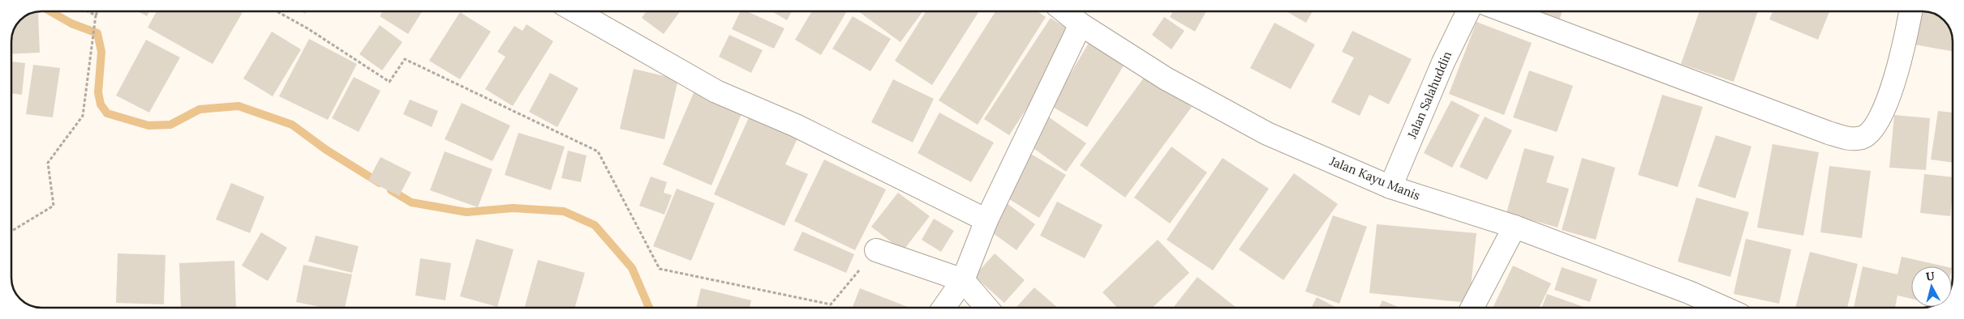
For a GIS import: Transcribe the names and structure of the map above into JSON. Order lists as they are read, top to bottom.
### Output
{
  "streets": {
    "street": ["Jalan Salahuddin", "Jalan Kayu Manis"]
  },
  "crossings": [
    ["Jalan Salahuddin", "Jalan Kayu Manis"]
  ],
  "north": "top"
}
